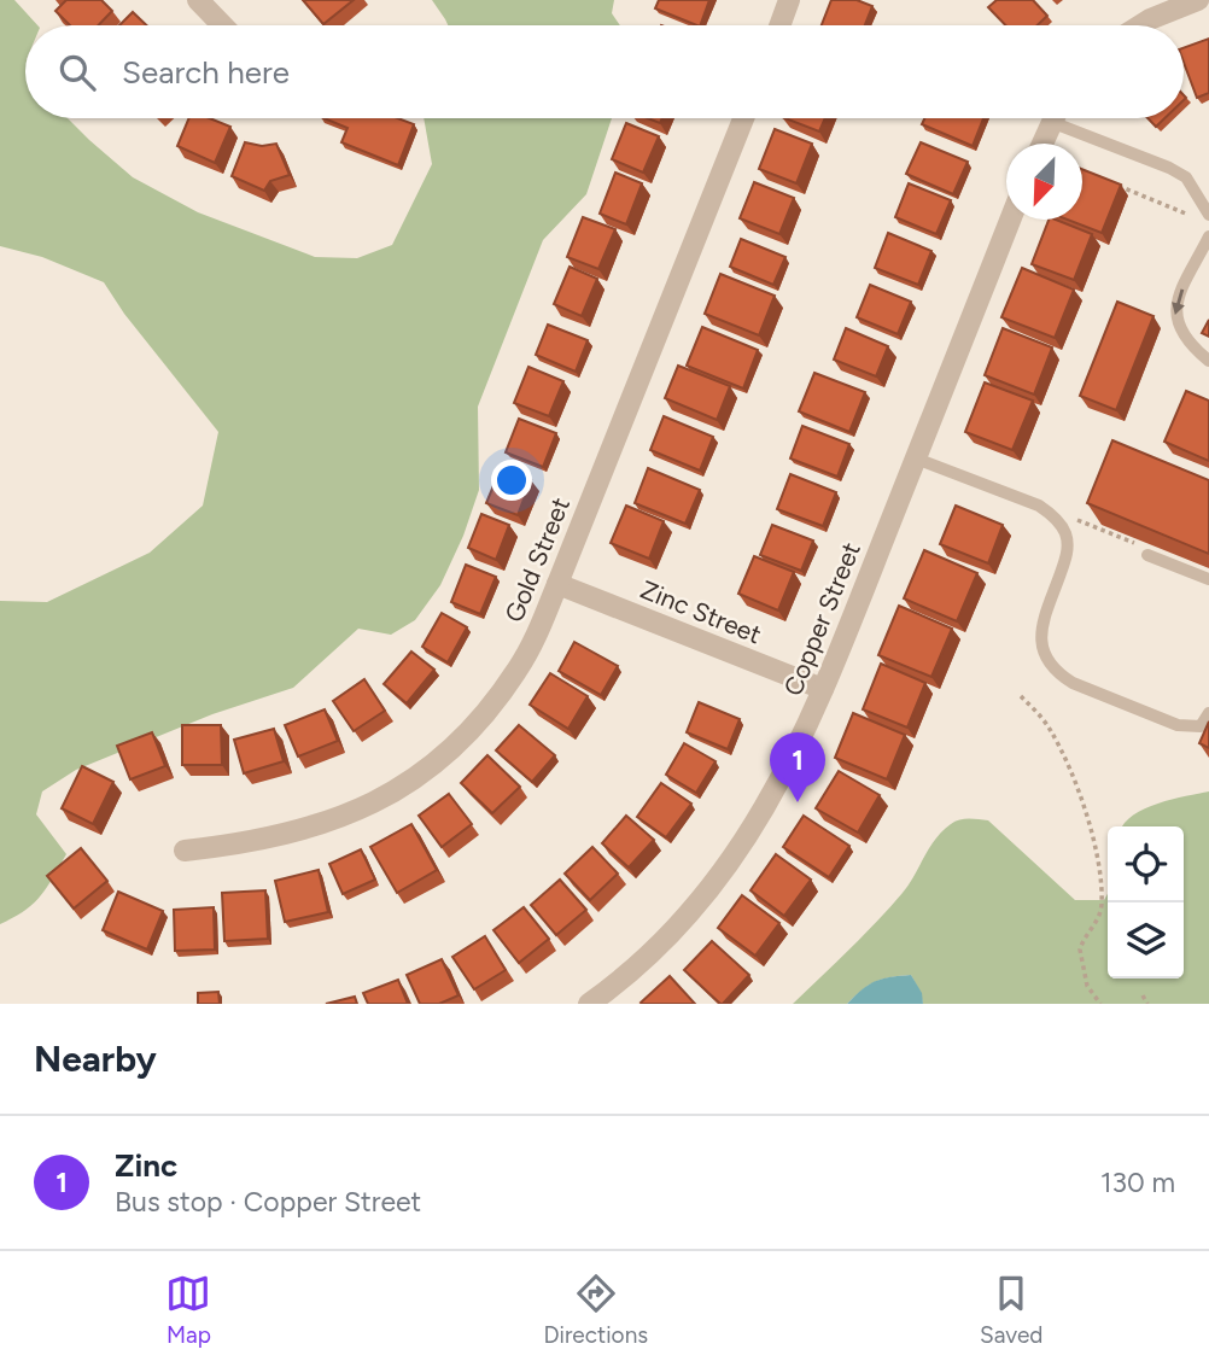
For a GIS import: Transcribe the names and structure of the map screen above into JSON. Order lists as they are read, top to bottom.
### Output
{
  "streets": {
    "street": ["Gold Street", "Zinc Street", "Copper Street"]
  },
  "crossings": [
    ["Gold Street", "Zinc Street"],
    ["Zinc Street", "Copper Street"]
  ],
  "north": "bottom left",
  "page": {
    "search": "Search here",
    "pins": "1",
    "heading": "Nearby",
    "list": [
      {
        "mark": "1",
        "name": "Zinc",
        "note": "Bus stop · Copper Street",
        "value": "130 m"
      }
    ],
    "nav": ["Map", "Directions", "Saved"]
  }
}
